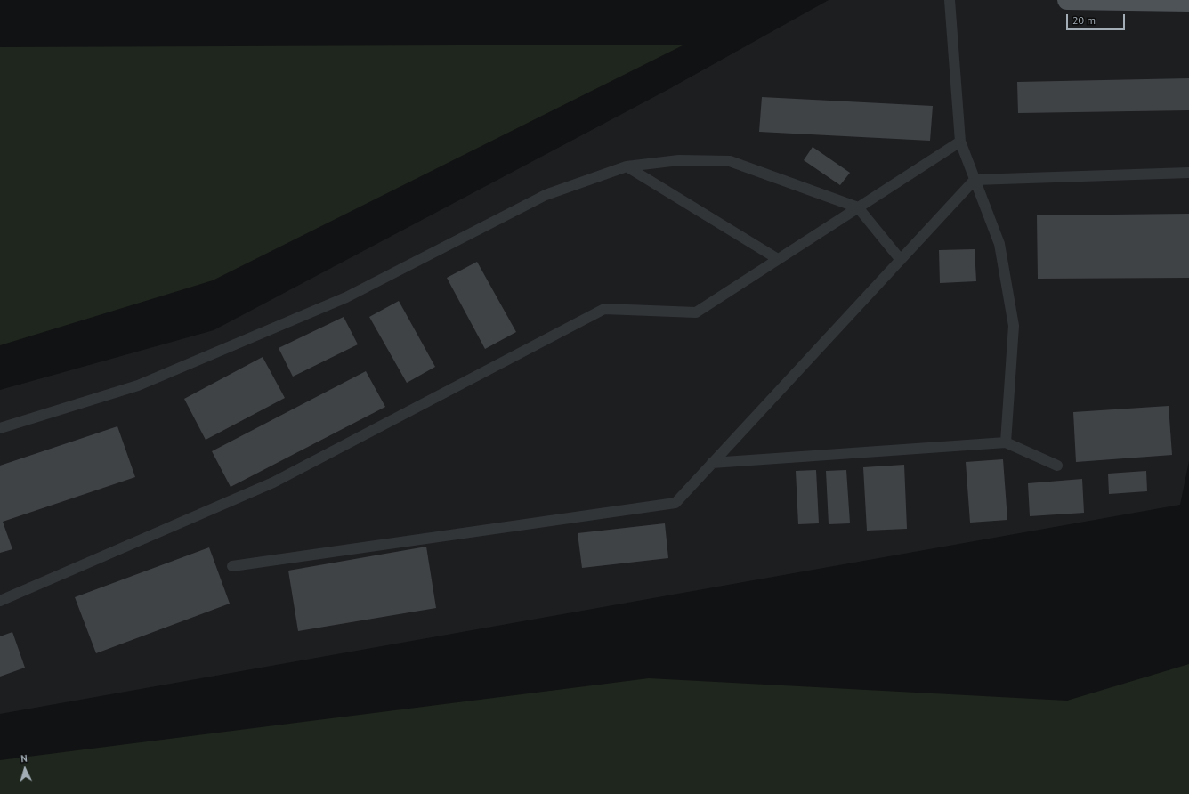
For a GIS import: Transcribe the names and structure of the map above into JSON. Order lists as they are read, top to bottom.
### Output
{
  "scale_bar": "20 m",
  "north": "top"
}
